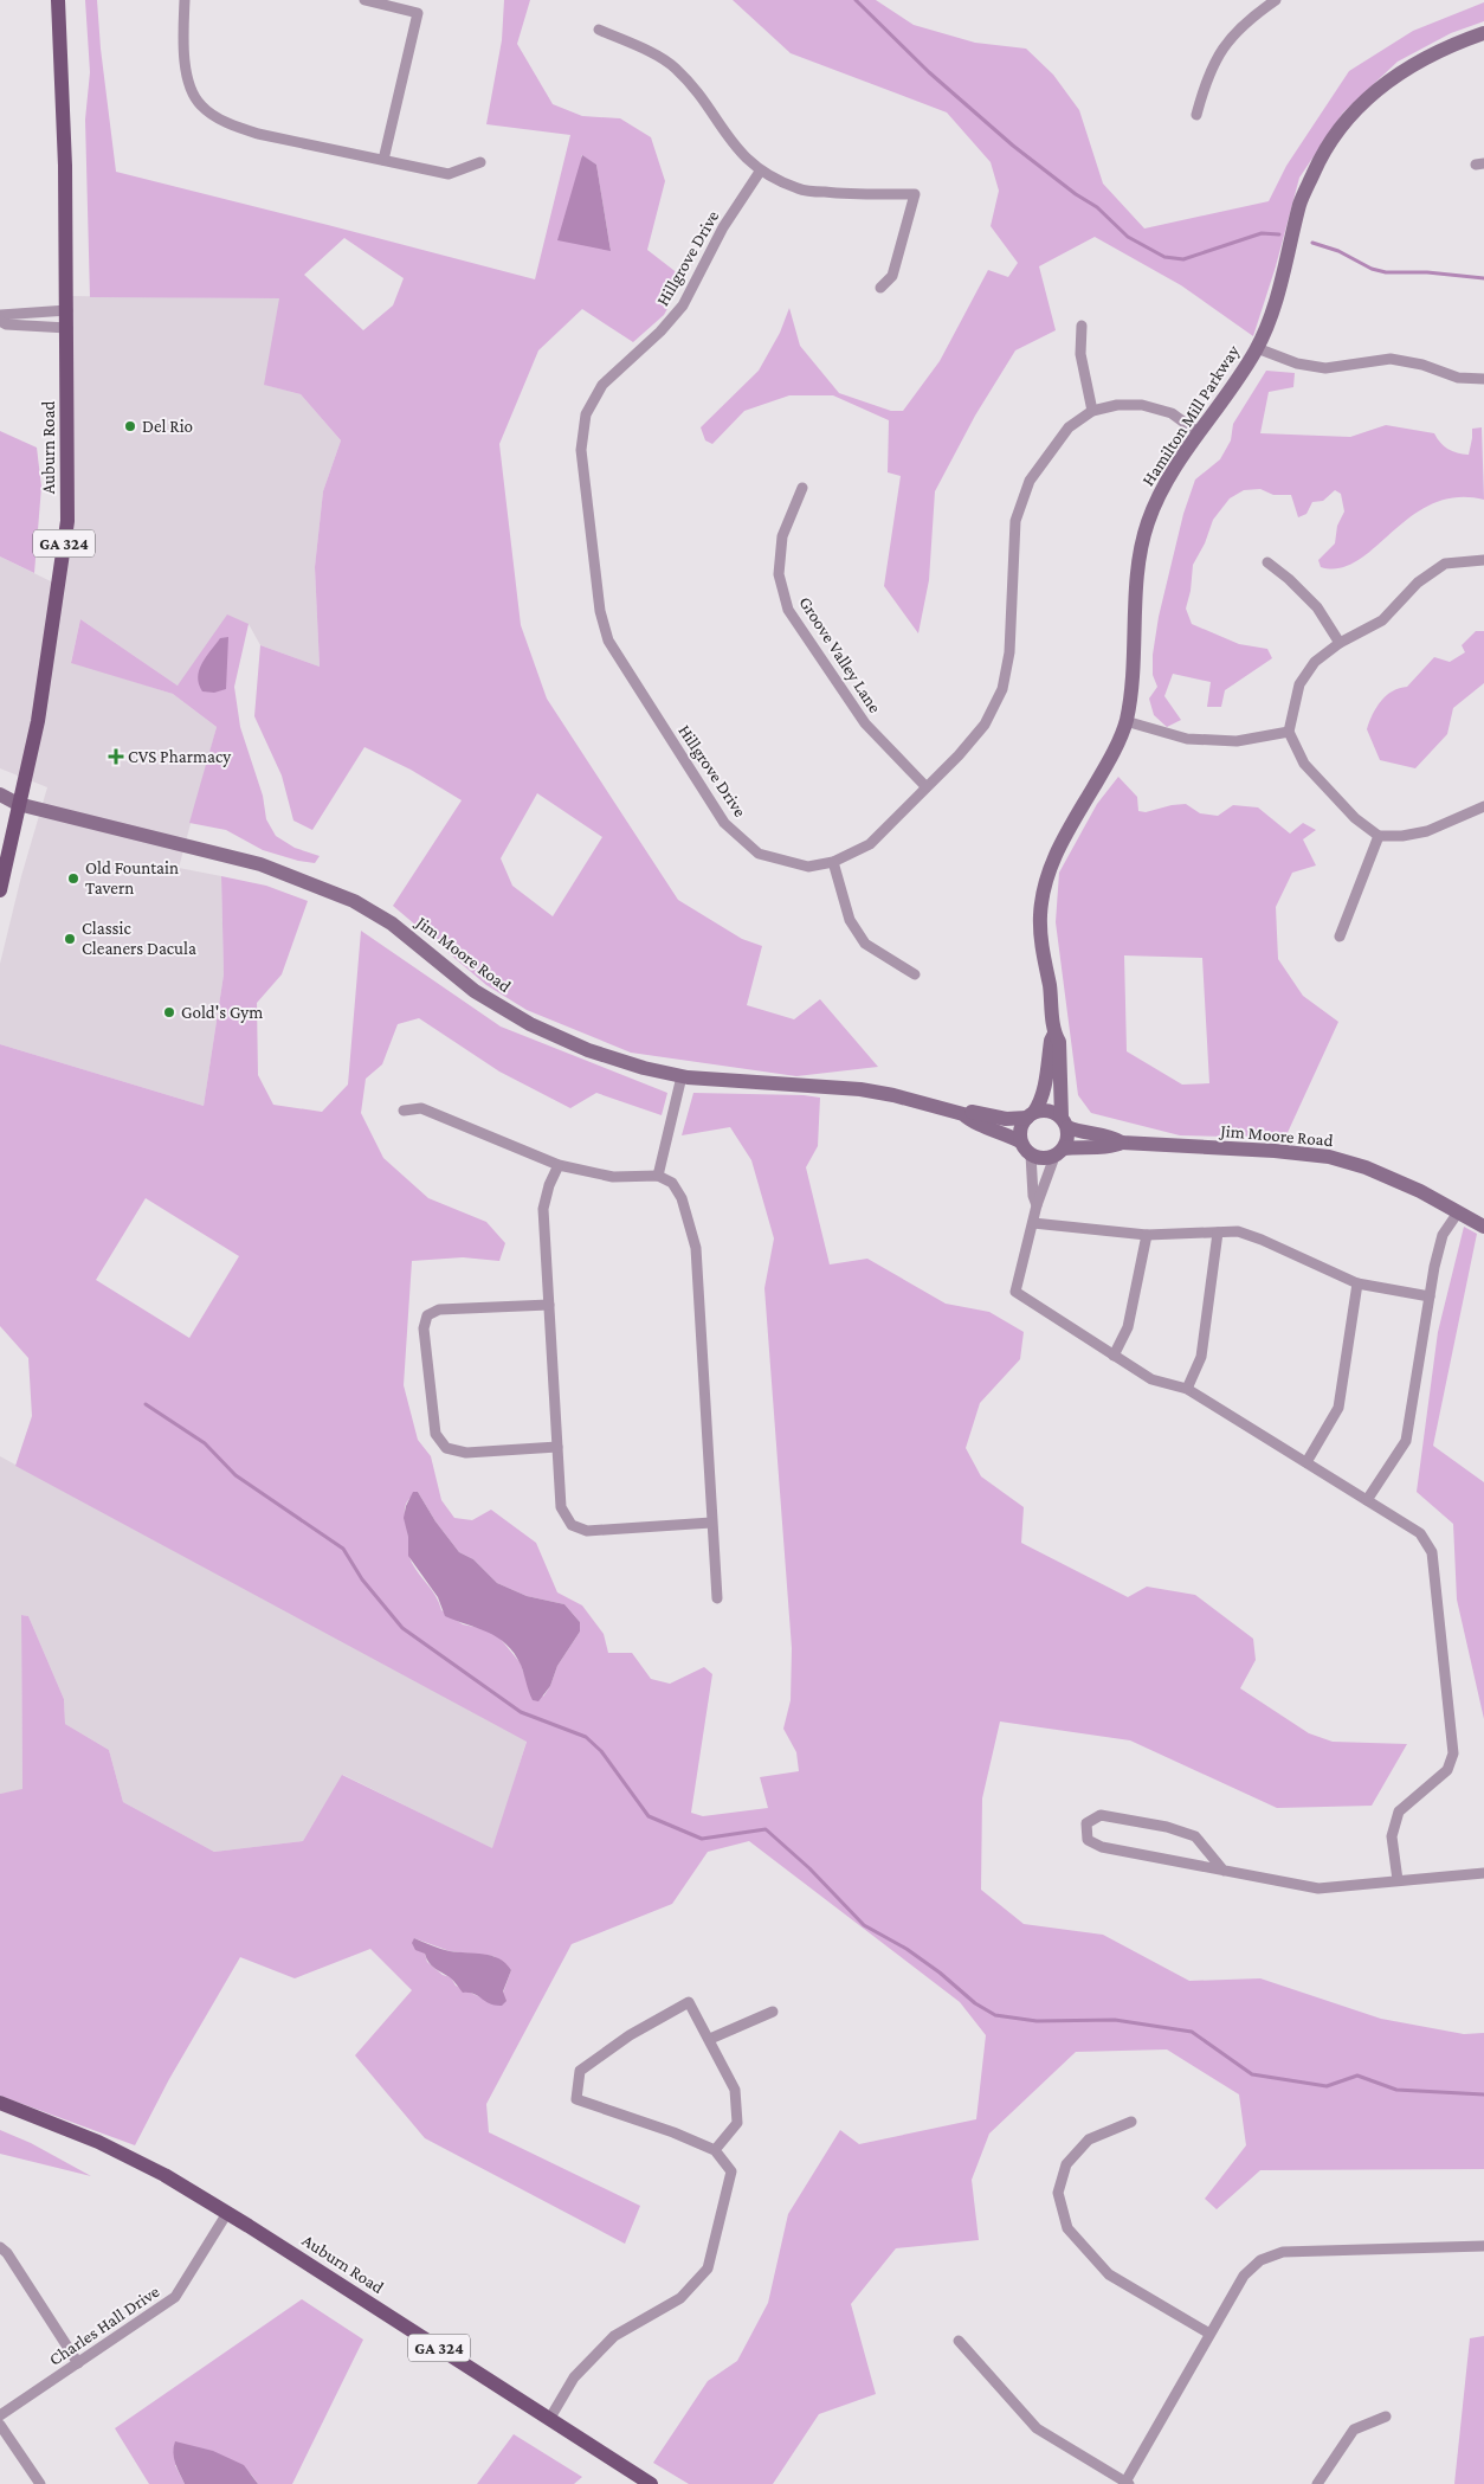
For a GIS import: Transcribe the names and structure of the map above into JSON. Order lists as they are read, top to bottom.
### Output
{
  "streets": {
    "main road": ["Auburn Road", "GA 324"],
    "street": [
      "Hillgrove Drive",
      "Hamilton Mill Parkway",
      "Groove Valley Lane",
      "Jim Moore Road",
      "Charles Hall Drive"
    ]
  },
  "crossings": [
    ["Hillgrove Drive", "Hamilton Mill Parkway"],
    ["Hillgrove Drive", "Groove Valley Lane"],
    ["Hamilton Mill Parkway", "Jim Moore Road"],
    ["Auburn Road", "Jim Moore Road"],
    ["Auburn Road", "Charles Hall Drive"]
  ],
  "places": {
    "other": [
      "Del Rio",
      "Old Fountain Tavern",
      "Classic Cleaners Dacula",
      "Gold's Gym"
    ],
    "health": ["CVS Pharmacy"]
  }
}
